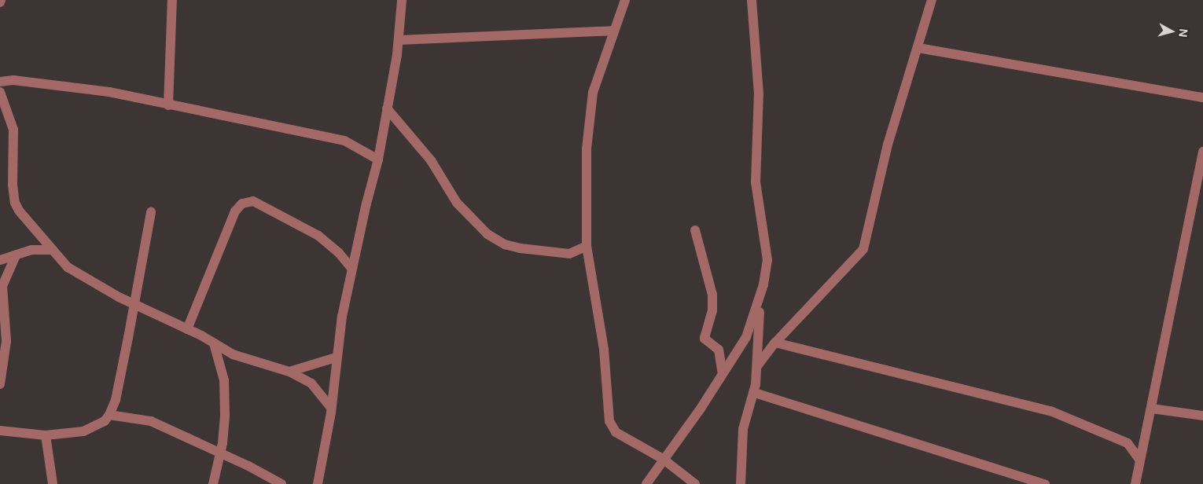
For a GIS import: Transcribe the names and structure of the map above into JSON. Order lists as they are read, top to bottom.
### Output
{
  "north": "right"
}
